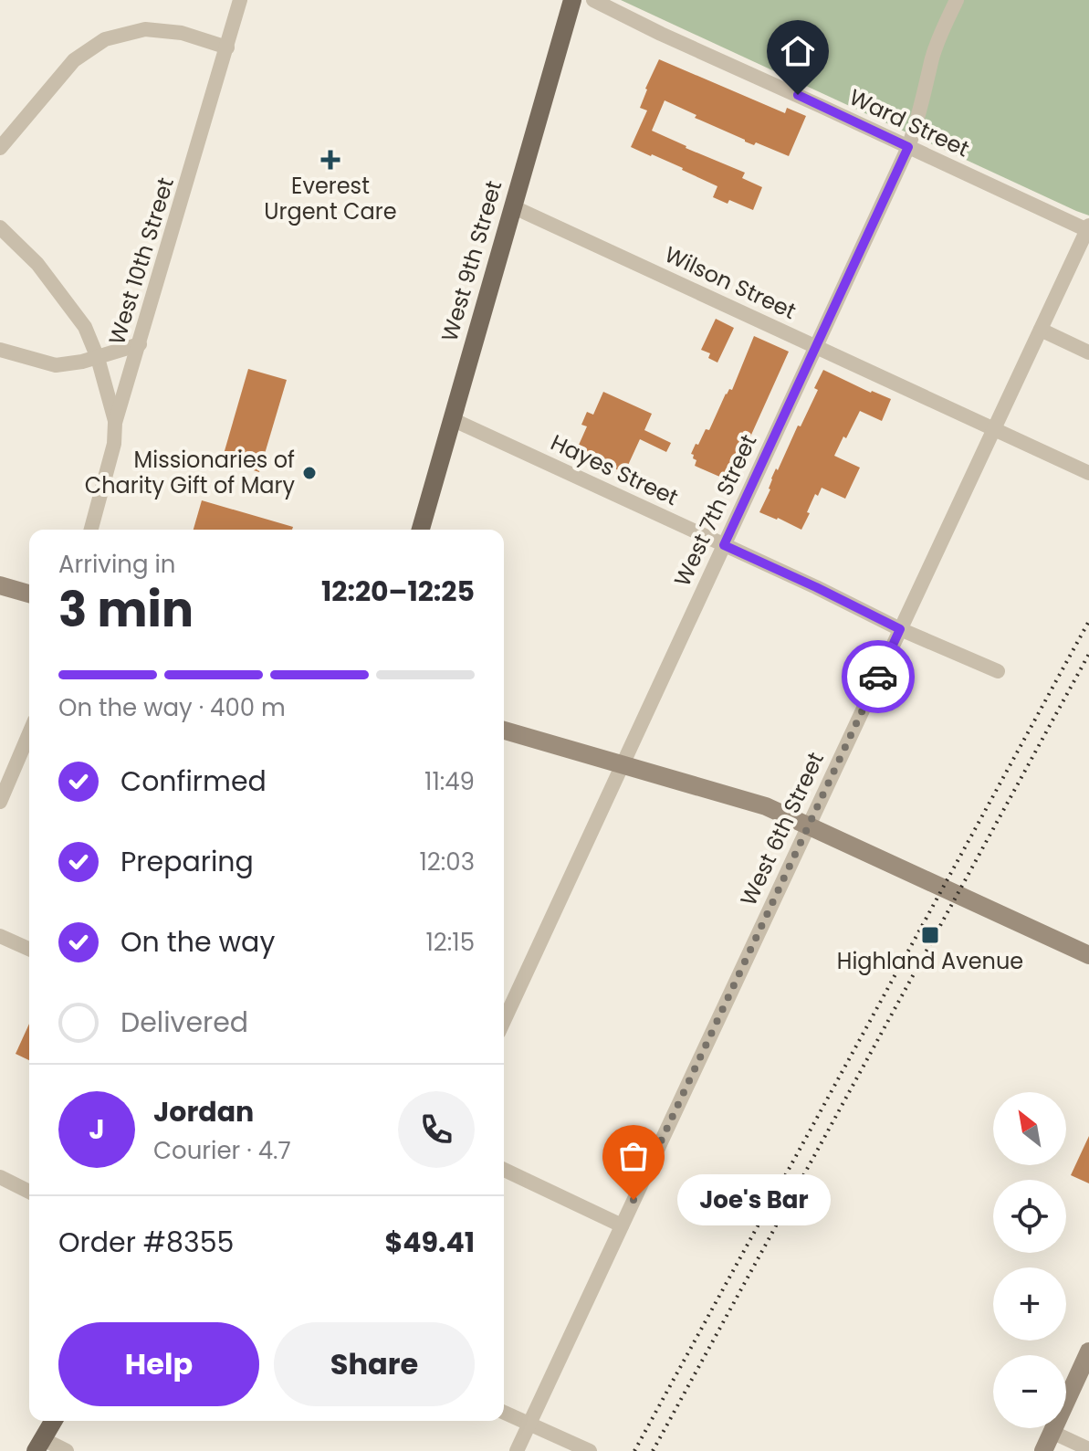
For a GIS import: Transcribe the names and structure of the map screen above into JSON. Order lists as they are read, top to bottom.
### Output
{
  "streets": {
    "main road": ["West 9th Street"],
    "street": [
      "Ward Street",
      "West 10th Street",
      "Wilson Street",
      "Hayes Street",
      "West 7th Street",
      "West 6th Street"
    ]
  },
  "crossings": [
    ["Ward Street", "West 7th Street"],
    ["Ward Street", "West 6th Street"],
    ["West 9th Street", "Wilson Street"],
    ["West 9th Street", "Hayes Street"],
    ["Wilson Street", "West 7th Street"],
    ["Wilson Street", "West 6th Street"],
    ["Hayes Street", "West 7th Street"],
    ["Hayes Street", "West 6th Street"]
  ],
  "places": {
    "health": ["Everest Urgent Care"],
    "other": ["Missionaries of Charity Gift of Mary", "Joe's Bar"],
    "transit": ["Highland Avenue"]
  },
  "north": "top left",
  "page": {
    "heading": ["3 min", "Arriving in", "12:20–12:25"],
    "panel": [
      "Jordan",
      "Courier · 4.7",
      "Order #8355",
      "$49.41"
    ],
    "bar": "On the way · 400 m",
    "list": [
      ["Confirmed", "11:49"],
      ["Preparing", "12:03"],
      ["On the way", "12:15"],
      "Delivered"
    ],
    "round": "J",
    "map_buttons": ["+", "−"],
    "bubble": "Joe's Bar",
    "buttons": ["Help", "Share"]
  }
}
